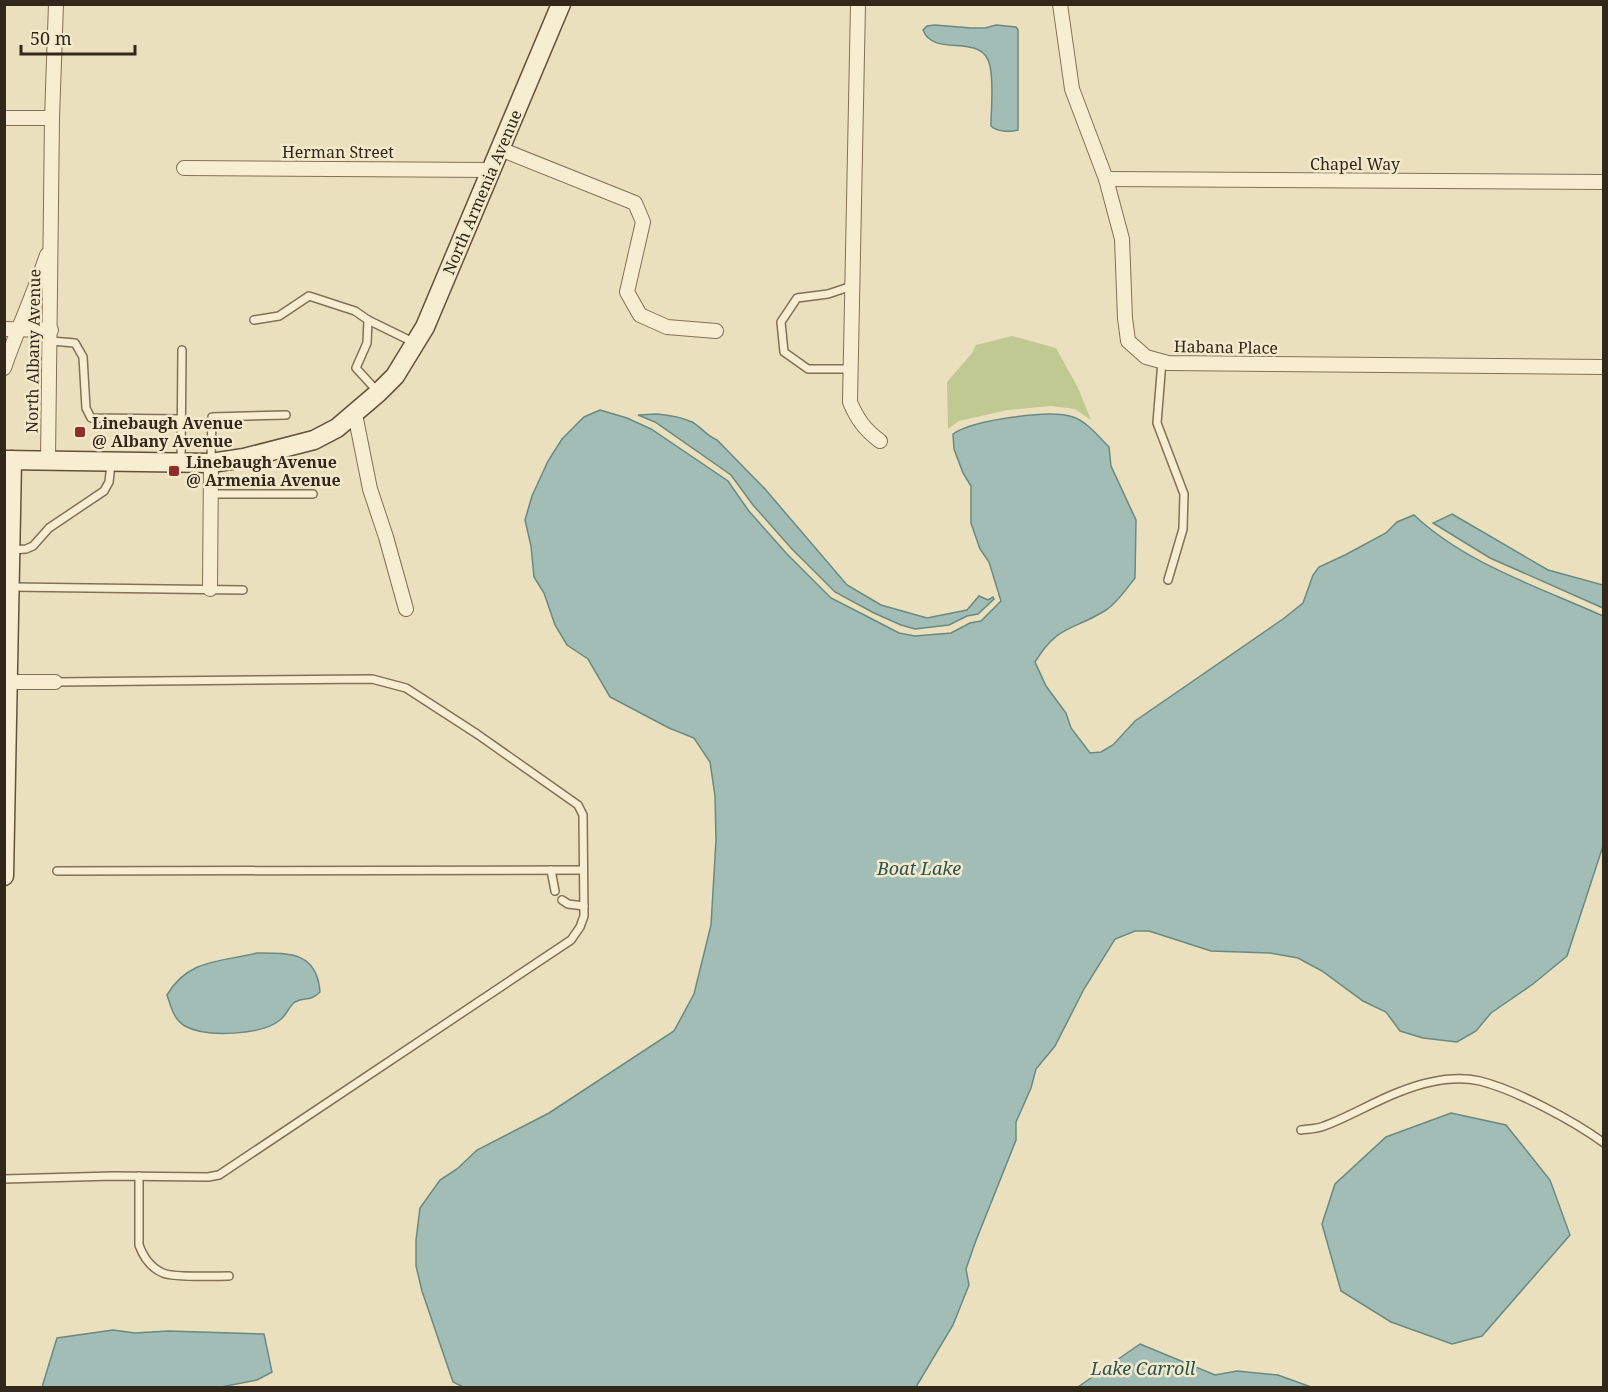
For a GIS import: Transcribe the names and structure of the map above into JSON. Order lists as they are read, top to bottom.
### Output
{
  "streets": {
    "main road": ["North Armenia Avenue"],
    "street": [
      "Herman Street",
      "Chapel Way",
      "Habana Place",
      "North Albany Avenue"
    ]
  },
  "crossings": [
    ["Herman Street", "North Armenia Avenue"],
    ["Chapel Way", "Habana Place"],
    ["North Armenia Avenue", "North Albany Avenue"]
  ],
  "water": ["Boat Lake", "Lake Carroll"],
  "places": {
    "transit": ["Linebaugh Avenue @ Albany Avenue", "Linebaugh Avenue @ Armenia Avenue"]
  },
  "scale_bar": "50 m"
}
